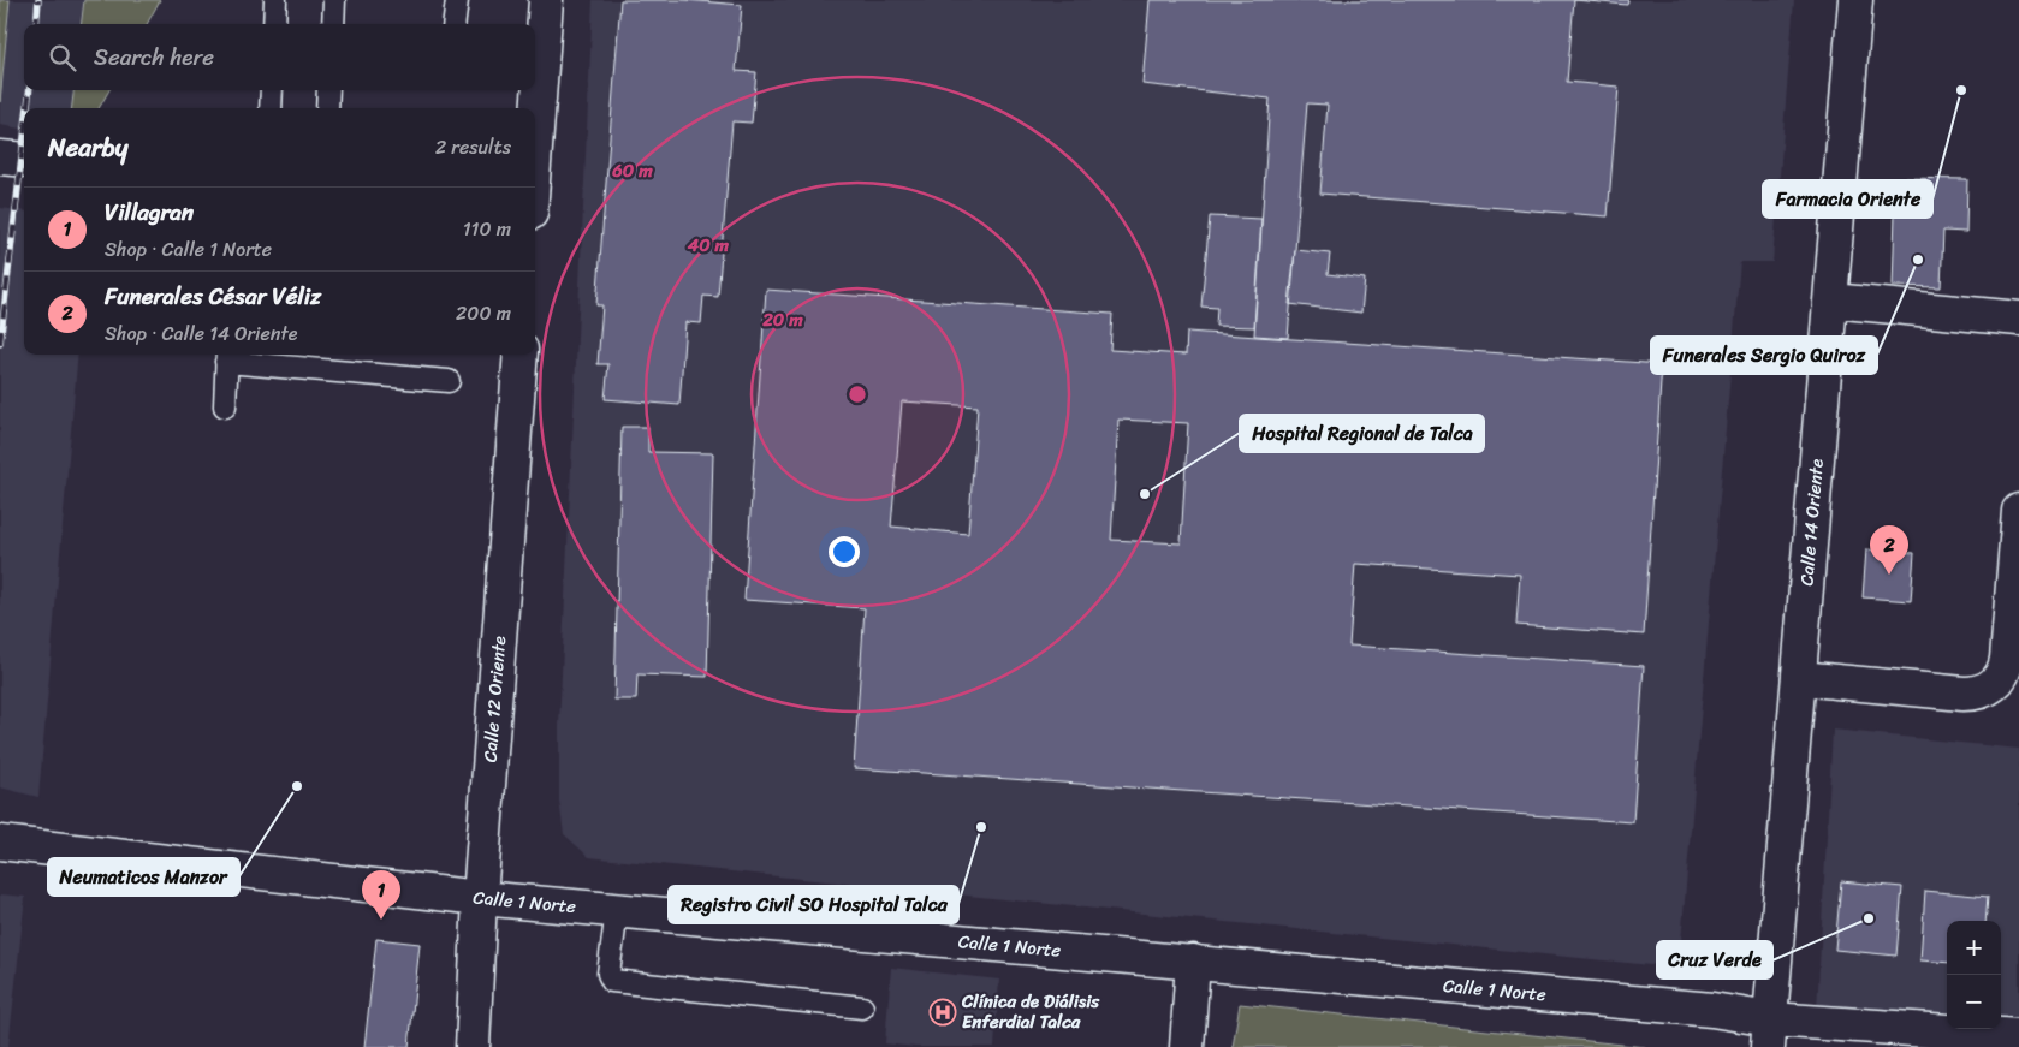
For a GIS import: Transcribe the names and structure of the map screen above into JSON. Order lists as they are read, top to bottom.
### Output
{
  "streets": {
    "street": ["Calle 14 Oriente", "Calle 12 Oriente", "Calle 1 Norte"]
  },
  "crossings": [
    ["Calle 14 Oriente", "Calle 1 Norte"],
    ["Calle 12 Oriente", "Calle 1 Norte"]
  ],
  "places": {
    "other": [
      "Farmacia Oriente",
      "Funerales Sergio Quiroz",
      "Hospital Regional de Talca",
      "Neumaticos Manzor",
      "Registro Civil SO Hospital Talca",
      "Cruz Verde"
    ],
    "hospital": ["Clínica de Diálisis Enferdial Talca"]
  },
  "page": {
    "search": "Search here",
    "heading": ["Nearby", "2 results"],
    "list": [
      {
        "mark": "1",
        "name": "Villagran",
        "note": "Shop · Calle 1 Norte",
        "value": "110 m"
      },
      {
        "mark": "2",
        "name": "Funerales César Véliz",
        "note": "Shop · Calle 14 Oriente",
        "value": "200 m"
      }
    ],
    "pins": ["2", "1"],
    "map_buttons": ["+", "−"]
  },
  "rings": ["60 m", "40 m", "20 m"]
}
